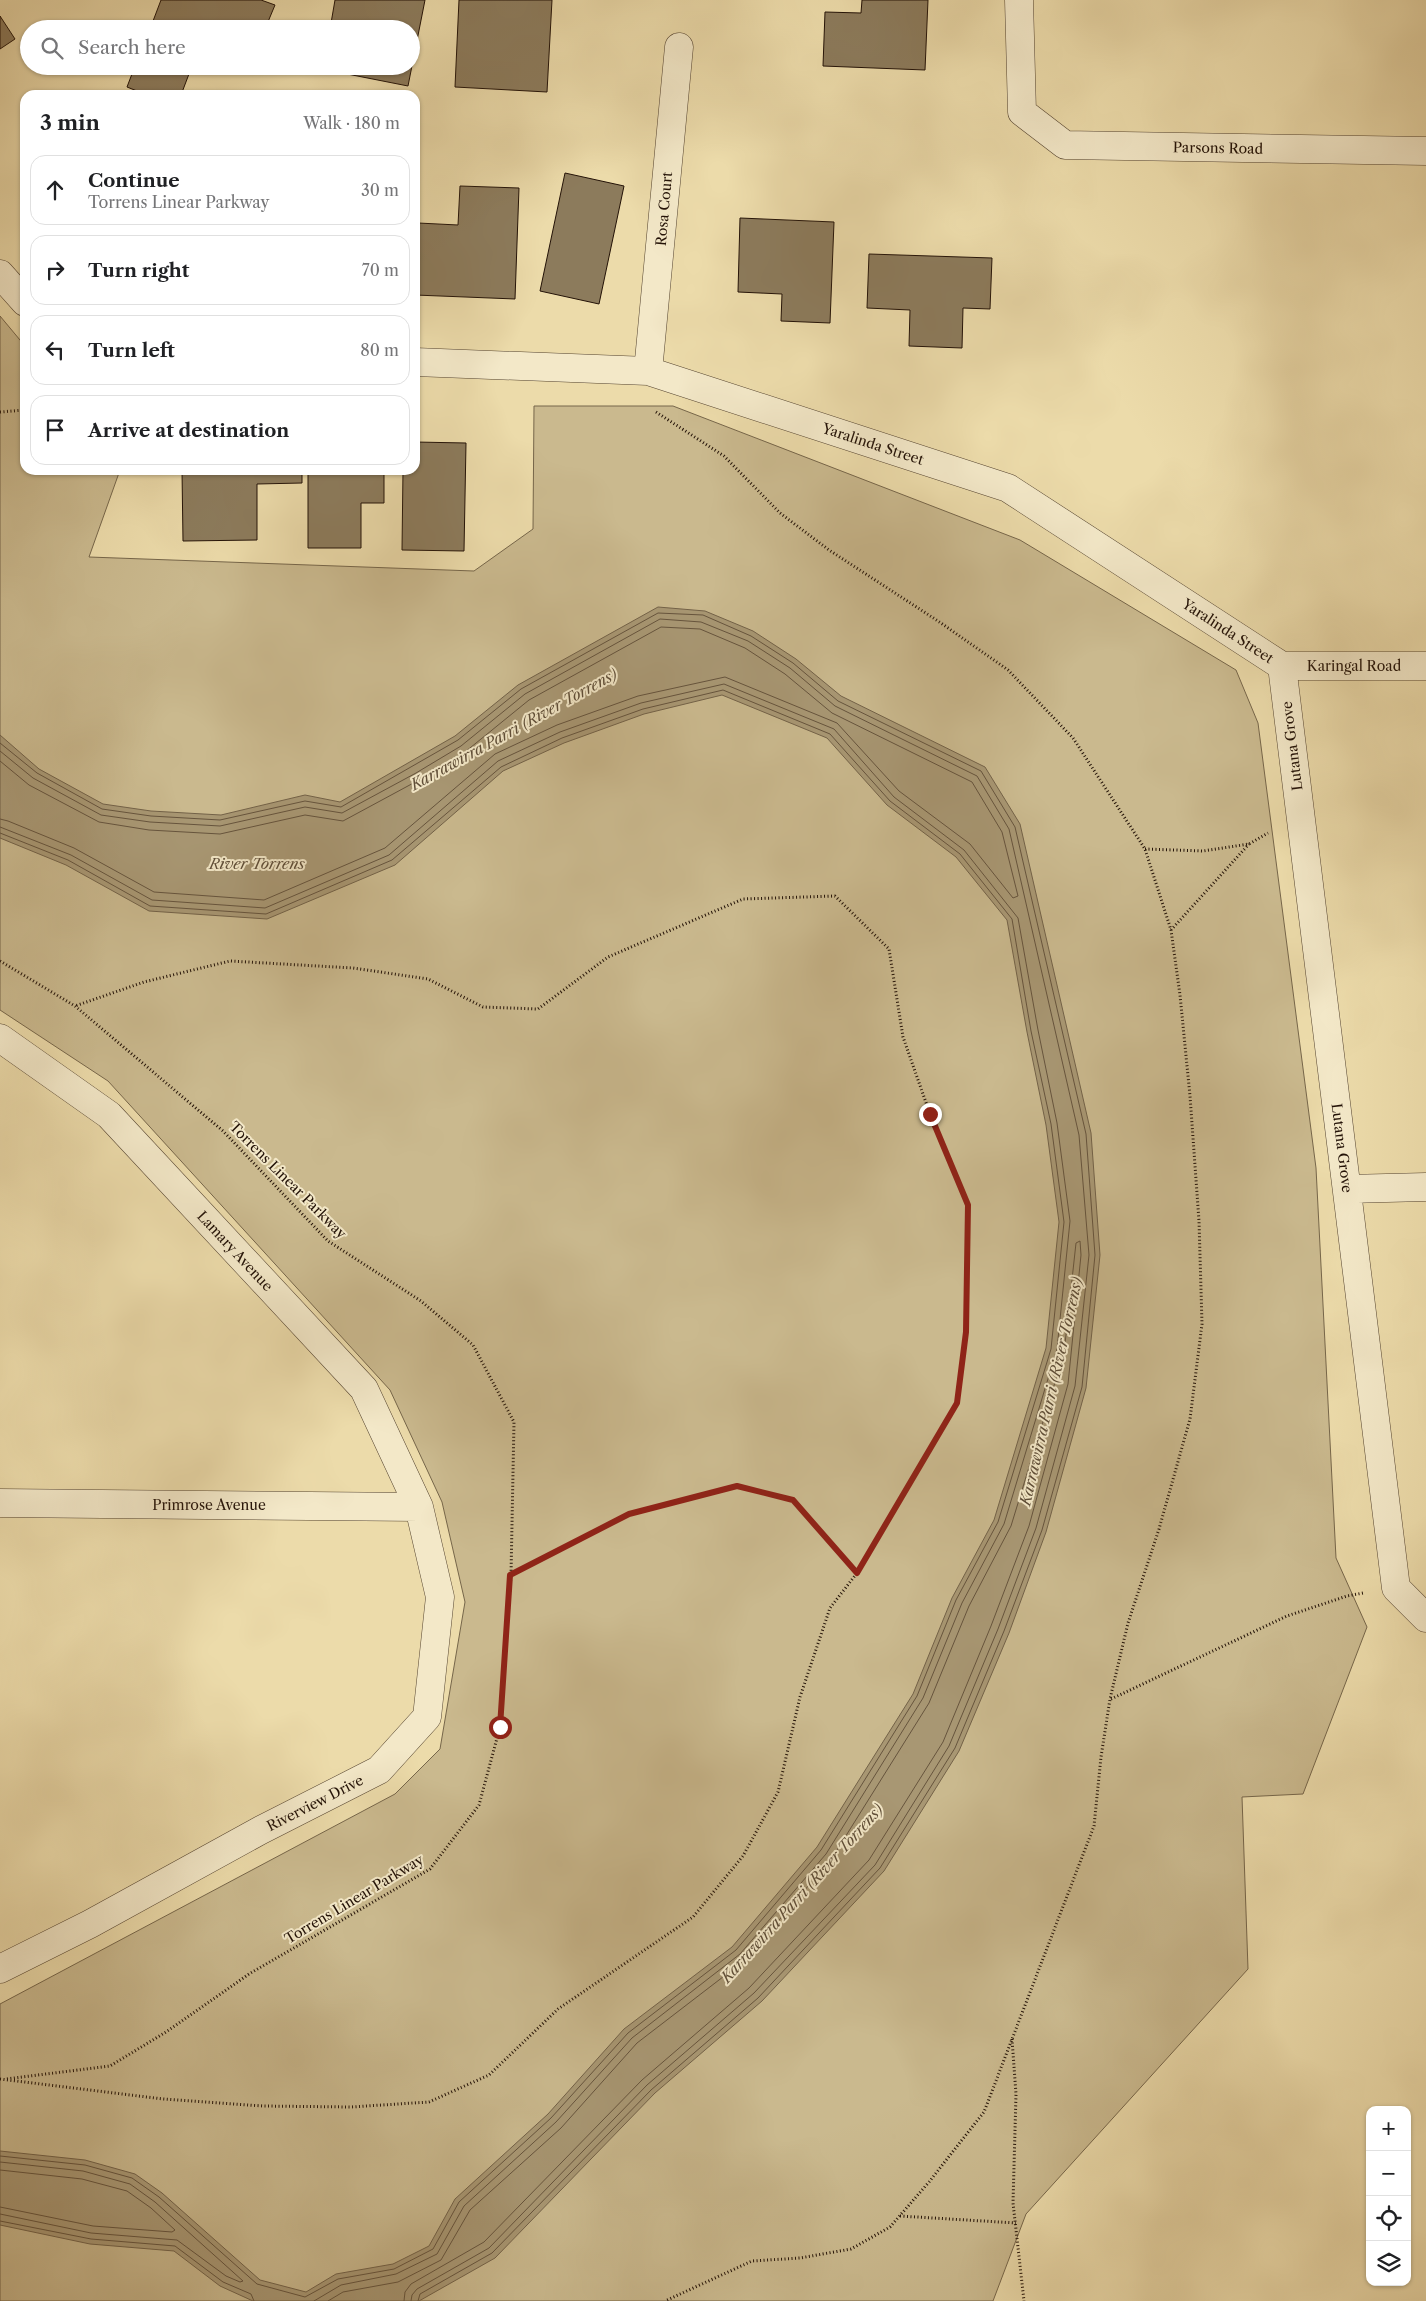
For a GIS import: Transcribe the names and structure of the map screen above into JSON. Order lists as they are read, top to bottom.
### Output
{
  "streets": {
    "street": [
      "Parsons Road",
      "Rosa Court",
      "Yaralinda Street",
      "Karingal Road",
      "Lutana Grove",
      "Lamary Avenue",
      "Primrose Avenue",
      "Riverview Drive"
    ],
    "path": ["Torrens Linear Parkway"]
  },
  "crossings": [
    ["Rosa Court", "Yaralinda Street"],
    ["Yaralinda Street", "Karingal Road"],
    ["Yaralinda Street", "Lutana Grove"],
    ["Karingal Road", "Lutana Grove"],
    ["Lamary Avenue", "Primrose Avenue"],
    ["Lamary Avenue", "Riverview Drive"],
    ["Primrose Avenue", "Riverview Drive"]
  ],
  "water": ["Karrawirra Parri (River Torrens)", "River Torrens"],
  "page": {
    "search": "Search here",
    "heading": ["3 min", "Walk · 180 m"],
    "list": [
      ["Continue", "Torrens Linear Parkway", "30 m"],
      ["Turn right", "70 m"],
      ["Turn left", "80 m"],
      "Arrive at destination"
    ],
    "map_buttons": ["+", "−"]
  }
}
